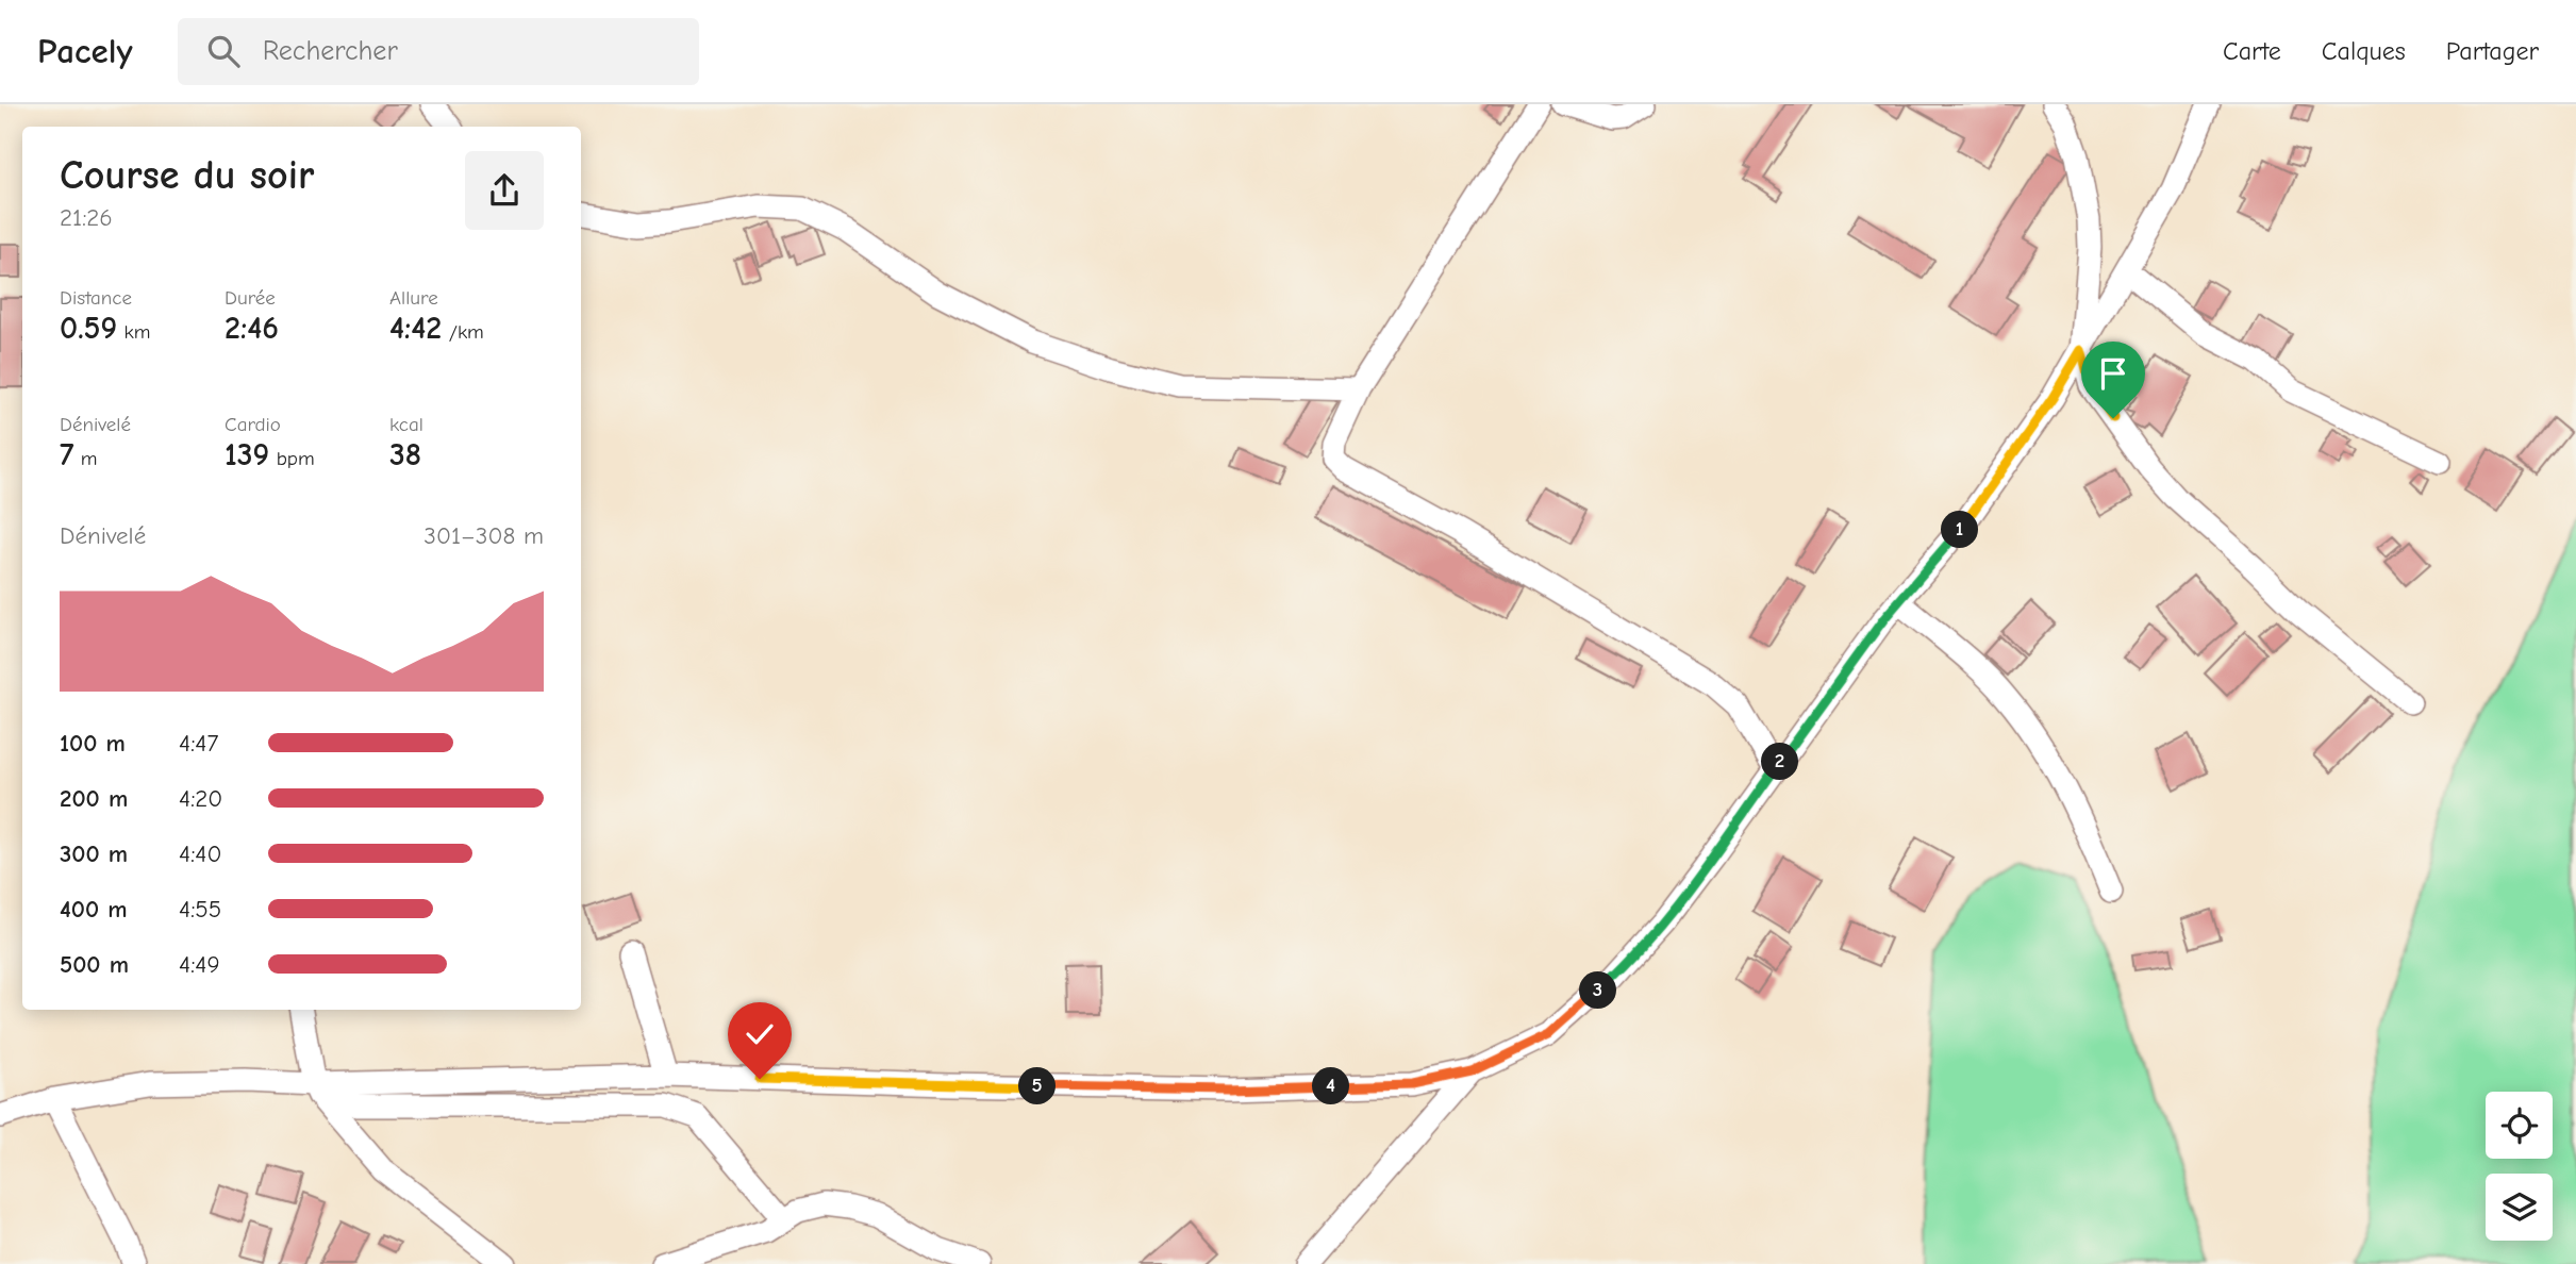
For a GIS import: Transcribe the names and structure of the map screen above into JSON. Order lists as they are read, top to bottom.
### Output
{
  "page": {
    "header": "Pacely",
    "search": "Rechercher",
    "nav": ["Carte", "Calques", "Partager"],
    "heading": ["Course du soir", "21:26"],
    "stats": [
      ["Distance", "0.59 km"],
      ["Durée", "2:46"],
      ["Allure", "4:42 /km"],
      ["Dénivelé", "7 m"],
      ["Cardio", "139 bpm"],
      ["kcal", "38"]
    ],
    "chart": ["Dénivelé", "301–308 m"],
    "pins": [
      "1",
      "2",
      "3",
      "4",
      "5"
    ],
    "list": [
      {
        "name": "100 m",
        "note": "4:47"
      },
      {
        "name": "200 m",
        "note": "4:20"
      },
      {
        "name": "300 m",
        "note": "4:40"
      },
      {
        "name": "400 m",
        "note": "4:55"
      },
      {
        "name": "500 m",
        "note": "4:49"
      }
    ]
  }
}
